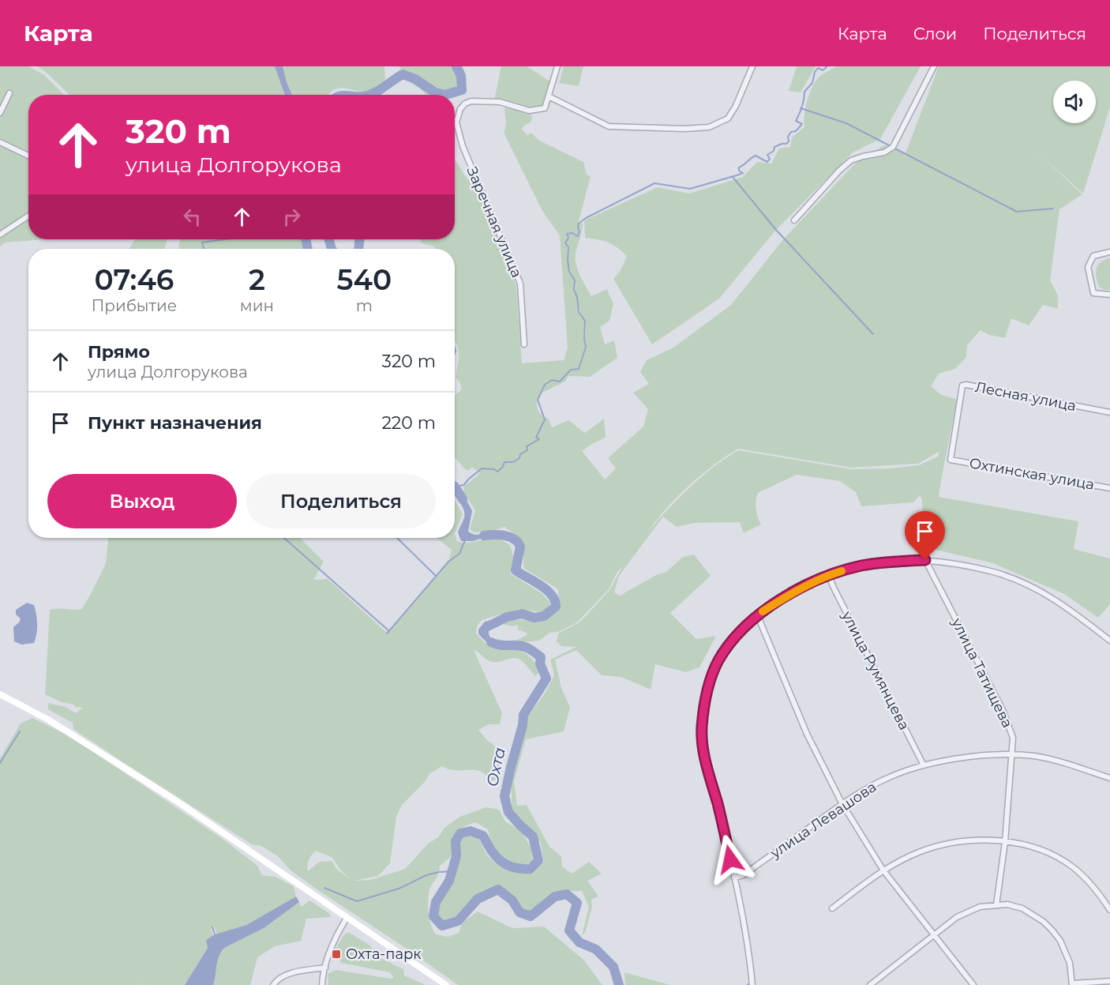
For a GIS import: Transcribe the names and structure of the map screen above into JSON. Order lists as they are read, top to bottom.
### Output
{
  "streets": {
    "street": [
      "Заречная улица",
      "Лесная улица",
      "Охтинская улица",
      "улица Румянцева",
      "улица Татищева",
      "улица Левашова"
    ]
  },
  "crossings": [
    ["Лесная улица", "Охтинская улица"],
    ["улица Румянцева", "улица Левашова"],
    ["улица Татищева", "улица Левашова"]
  ],
  "water": ["Охта"],
  "places": {
    "transit": ["Охта-парк"]
  },
  "page": {
    "header": "Карта",
    "nav": ["Карта", "Слои", "Поделиться"],
    "turn": ["320 m", "улица Долгорукова"],
    "eta": [
      "07:46",
      "Прибытие",
      "2",
      "мин",
      "540",
      "m"
    ],
    "list": [
      {
        "name": "Прямо",
        "note": "улица Долгорукова",
        "value": "320 m"
      },
      {
        "name": "Пункт назначения",
        "value": "220 m"
      }
    ],
    "buttons": ["Выход", "Поделиться"]
  }
}
